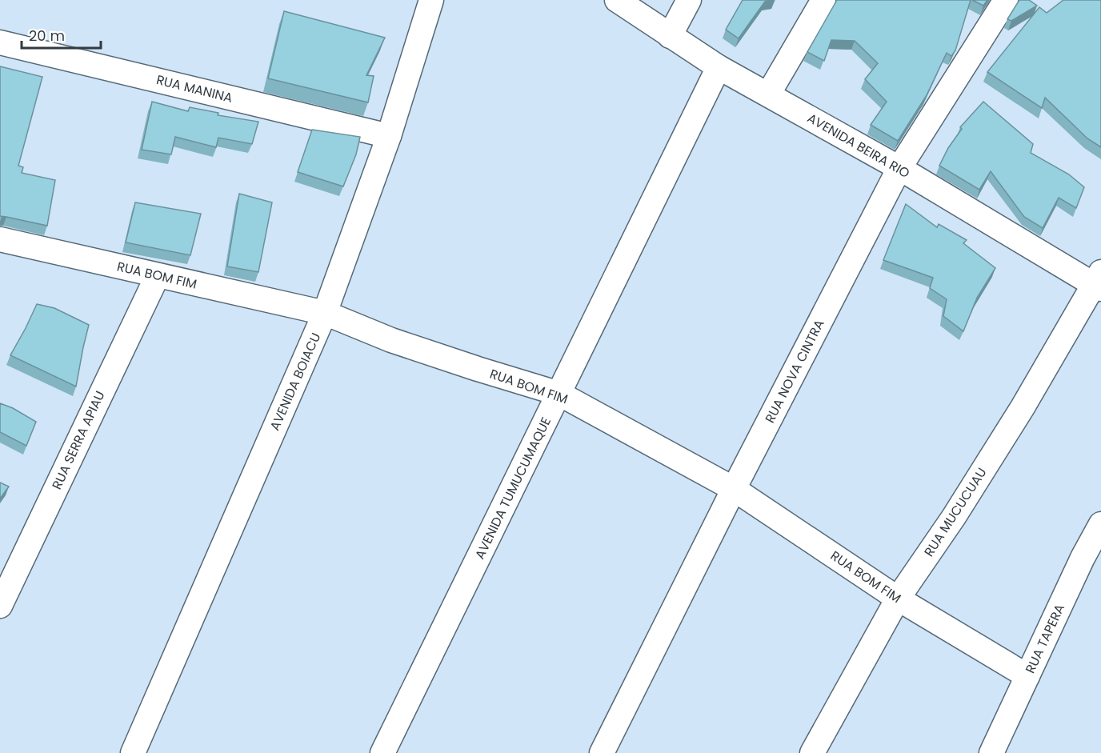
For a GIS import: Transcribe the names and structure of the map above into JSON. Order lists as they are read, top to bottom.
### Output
{
  "streets": {
    "street": [
      "RUA MANINA",
      "AVENIDA BEIRA RIO",
      "RUA BOM FIM",
      "RUA NOVA CINTRA",
      "AVENIDA BOIACU",
      "RUA SERRA APIAU",
      "AVENIDA TUMUCUMAQUE",
      "RUA MUCUCUAU",
      "RUA TAPERA"
    ]
  },
  "crossings": [
    ["RUA MANINA", "AVENIDA BOIACU"],
    ["AVENIDA BEIRA RIO", "RUA NOVA CINTRA"],
    ["AVENIDA BEIRA RIO", "AVENIDA TUMUCUMAQUE"],
    ["AVENIDA BEIRA RIO", "RUA MUCUCUAU"],
    ["RUA BOM FIM", "RUA NOVA CINTRA"],
    ["RUA BOM FIM", "AVENIDA BOIACU"],
    ["RUA BOM FIM", "RUA SERRA APIAU"],
    ["RUA BOM FIM", "AVENIDA TUMUCUMAQUE"],
    ["RUA BOM FIM", "RUA MUCUCUAU"],
    ["RUA BOM FIM", "RUA TAPERA"]
  ],
  "scale_bar": "20 m"
}
